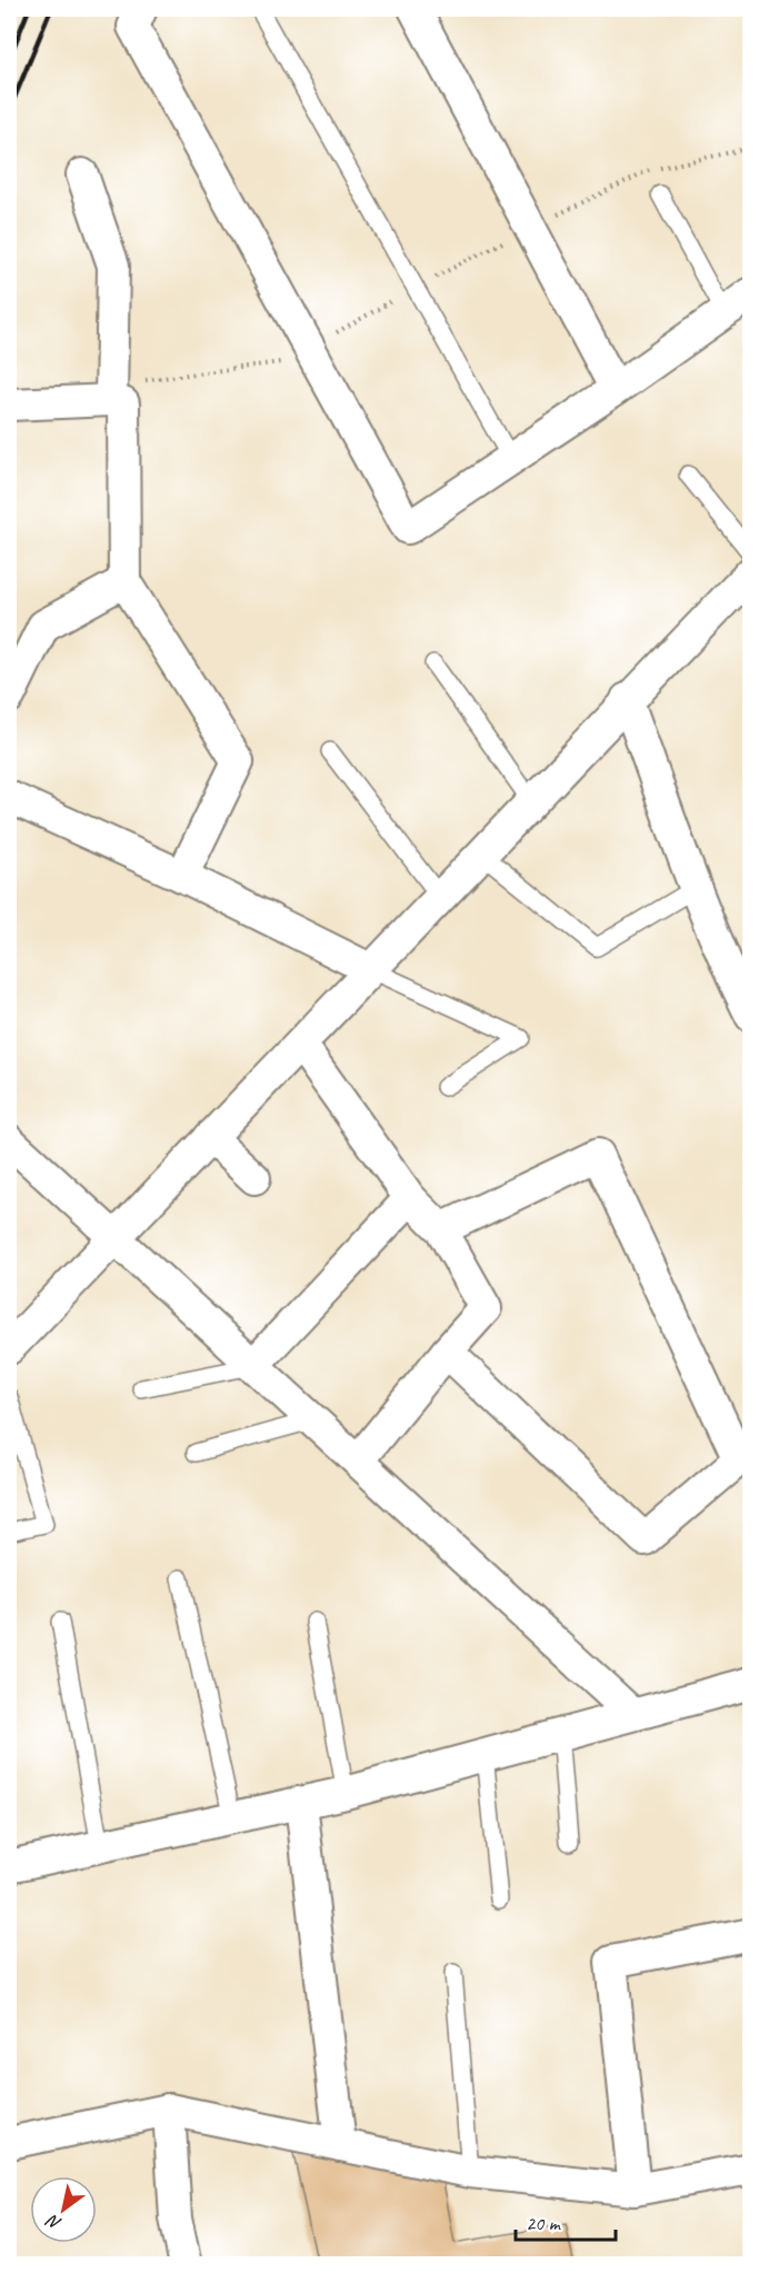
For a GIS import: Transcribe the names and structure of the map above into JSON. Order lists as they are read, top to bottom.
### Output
{
  "scale_bar": "20 m",
  "north": "bottom left"
}
